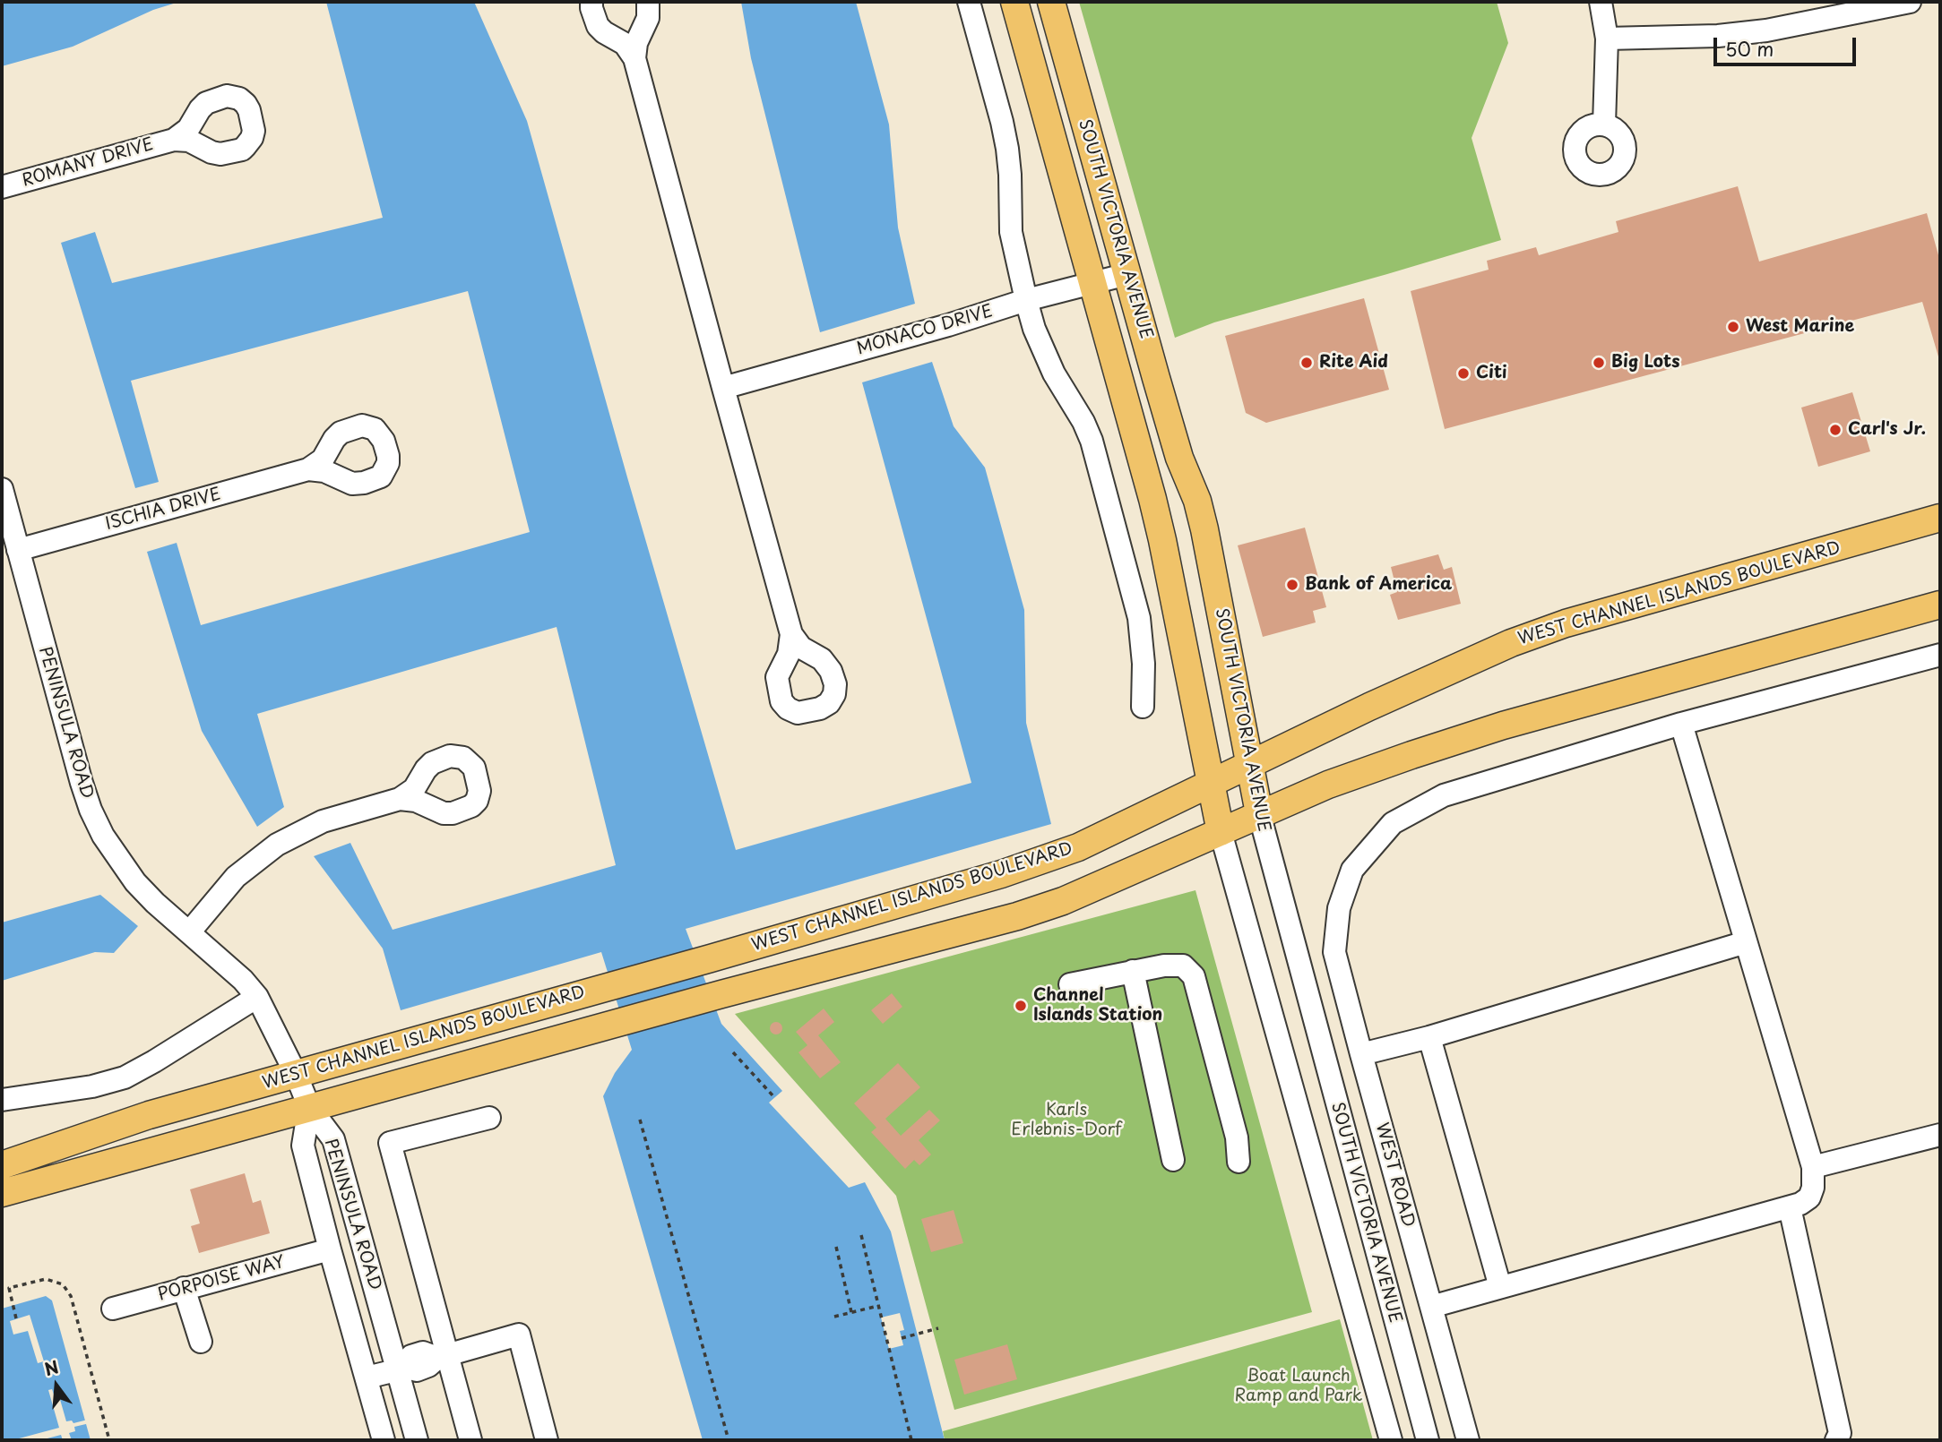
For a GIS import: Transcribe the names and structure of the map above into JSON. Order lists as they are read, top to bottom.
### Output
{
  "streets": {
    "main road": ["SOUTH VICTORIA AVENUE", "WEST CHANNEL ISLANDS BOULEVARD"],
    "street": [
      "ROMANY DRIVE",
      "MONACO DRIVE",
      "ISCHIA DRIVE",
      "PENINSULA ROAD",
      "WEST ROAD",
      "PORPOISE WAY"
    ]
  },
  "crossings": [
    ["SOUTH VICTORIA AVENUE", "MONACO DRIVE"],
    ["SOUTH VICTORIA AVENUE", "WEST CHANNEL ISLANDS BOULEVARD"],
    ["ISCHIA DRIVE", "PENINSULA ROAD"],
    ["WEST CHANNEL ISLANDS BOULEVARD", "PENINSULA ROAD"],
    ["PENINSULA ROAD", "PORPOISE WAY"]
  ],
  "parks": ["Karls Erlebnis-Dorf", "Boat Launch Ramp and Park"],
  "places": [
    "West Marine",
    "Rite Aid",
    "Big Lots",
    "Citi",
    "Carl's Jr.",
    "Bank of America",
    "Channel Islands Station"
  ],
  "scale_bar": "50 m",
  "north": "top"
}
